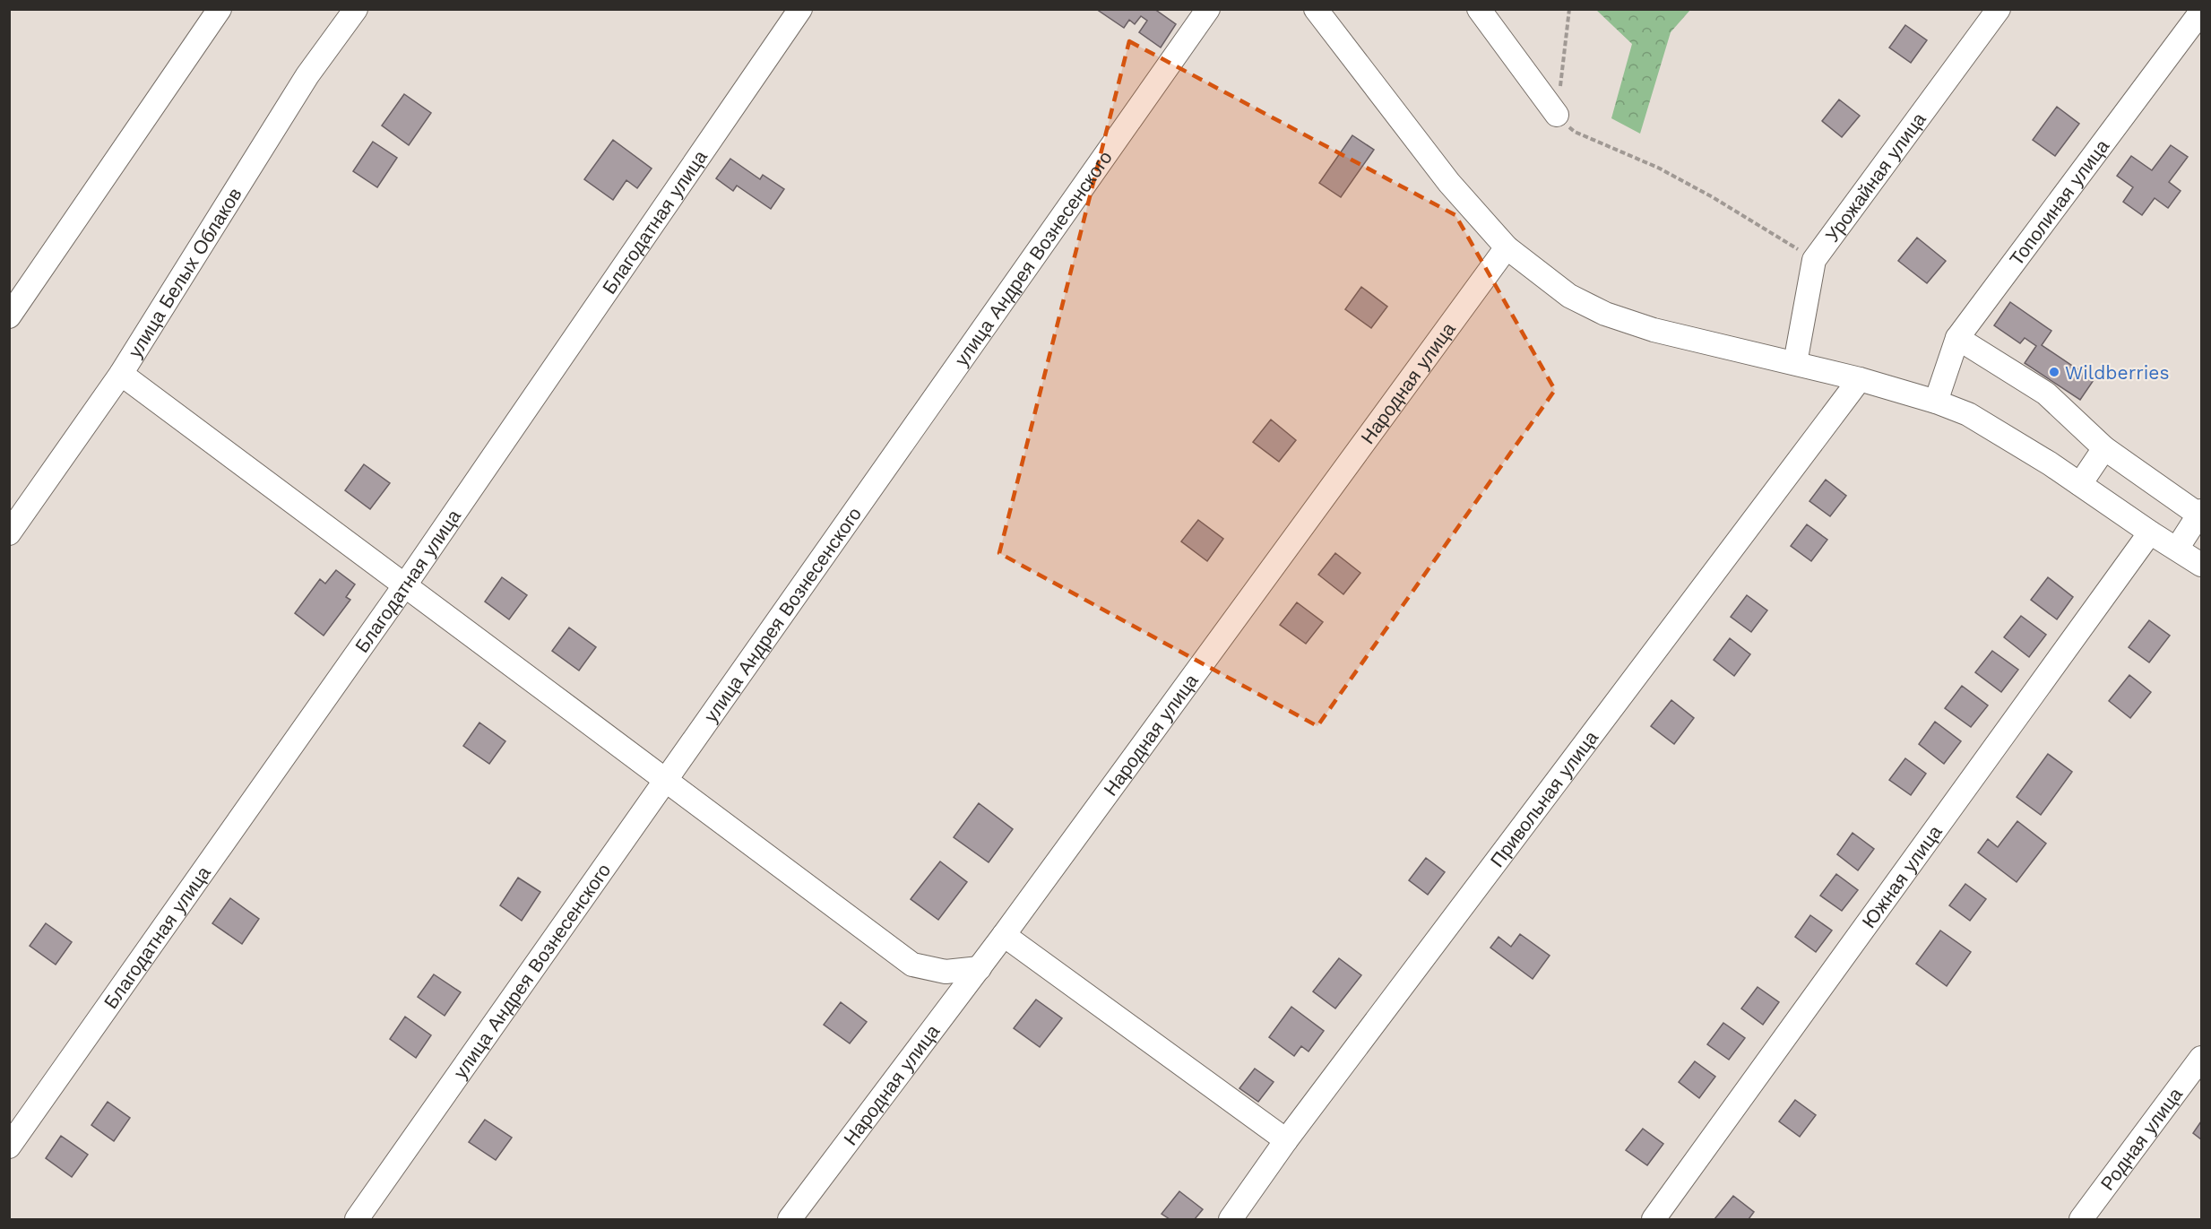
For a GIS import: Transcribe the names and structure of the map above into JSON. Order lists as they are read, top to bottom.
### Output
{
  "streets": {
    "street": [
      "Урожайная улица",
      "Тополиная улица",
      "Благодатная улица",
      "улица Андрея Вознесенского",
      "улица Белых Облаков",
      "Народная улица",
      "Привольная улица",
      "Южная улица",
      "Родная улица"
    ]
  },
  "places": ["Wildberries"]
}
